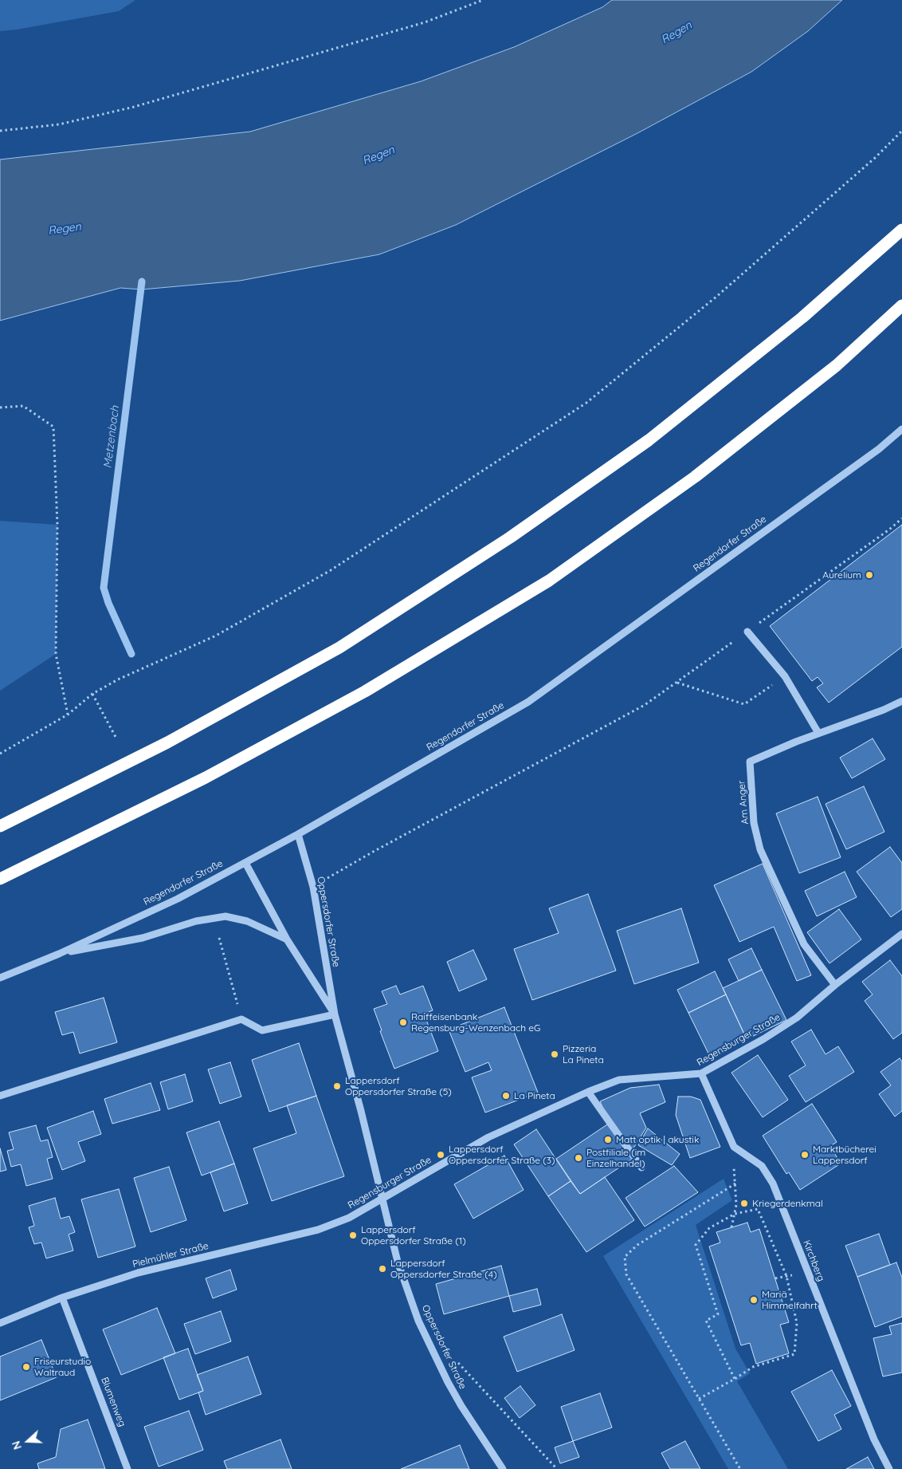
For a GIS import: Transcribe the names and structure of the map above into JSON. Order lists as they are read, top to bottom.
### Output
{
  "streets": {
    "street": [
      "Regendorfer Straße",
      "Am Anger",
      "Oppersdorfer Straße",
      "Regensburger Straße",
      "Pielmühler Straße",
      "Kirchberg",
      "Blumenweg"
    ]
  },
  "crossings": [
    ["Regendorfer Straße", "Oppersdorfer Straße"],
    ["Am Anger", "Regensburger Straße"],
    ["Oppersdorfer Straße", "Regensburger Straße"],
    ["Regensburger Straße", "Pielmühler Straße"],
    ["Regensburger Straße", "Kirchberg"],
    ["Pielmühler Straße", "Blumenweg"]
  ],
  "water": ["Regen", "Metzenbach"],
  "places": [
    "Aurelium",
    "Raiffeisenbank Regensburg-Wenzenbach eG",
    "Pizzeria La Pineta",
    "Lappersdorf Oppersdorfer Straße (5)",
    "La Pineta",
    "Matt optik | akustik",
    "Lappersdorf Oppersdorfer Straße (3)",
    "Marktbücherei Lappersdorf",
    "Postfiliale (im Einzelhandel)",
    "Kriegerdenkmal",
    "Lappersdorf Oppersdorfer Straße (1)",
    "Lappersdorf Oppersdorfer Straße (4)",
    "Mariä Himmelfahrt",
    "Friseurstudio Waltraud"
  ],
  "north": "left"
}
